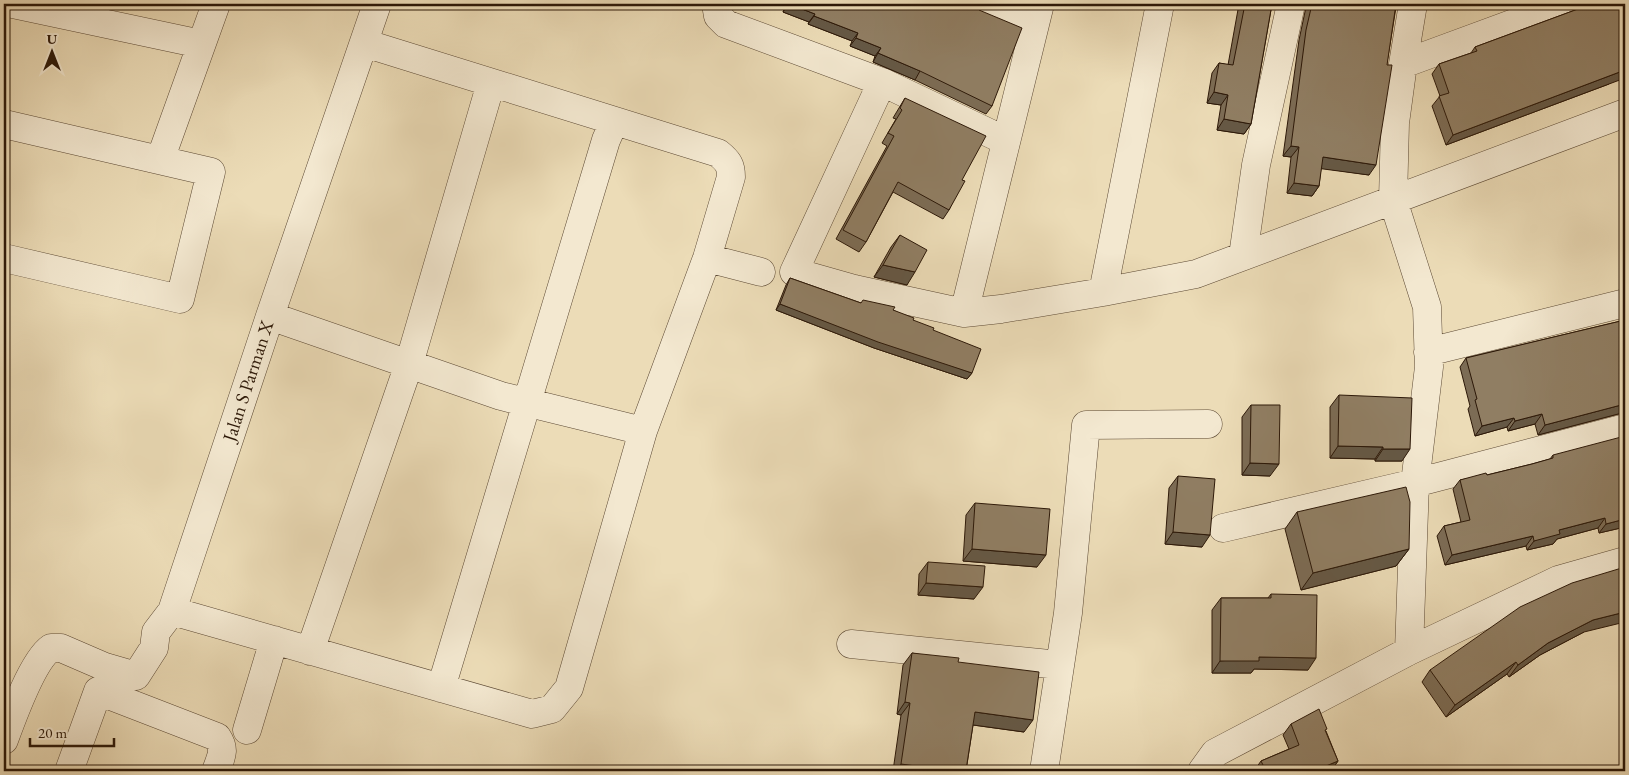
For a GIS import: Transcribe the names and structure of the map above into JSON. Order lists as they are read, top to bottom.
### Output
{
  "streets": {
    "street": ["Jalan S Parman X"]
  },
  "scale_bar": "20 m",
  "north": "top"
}
